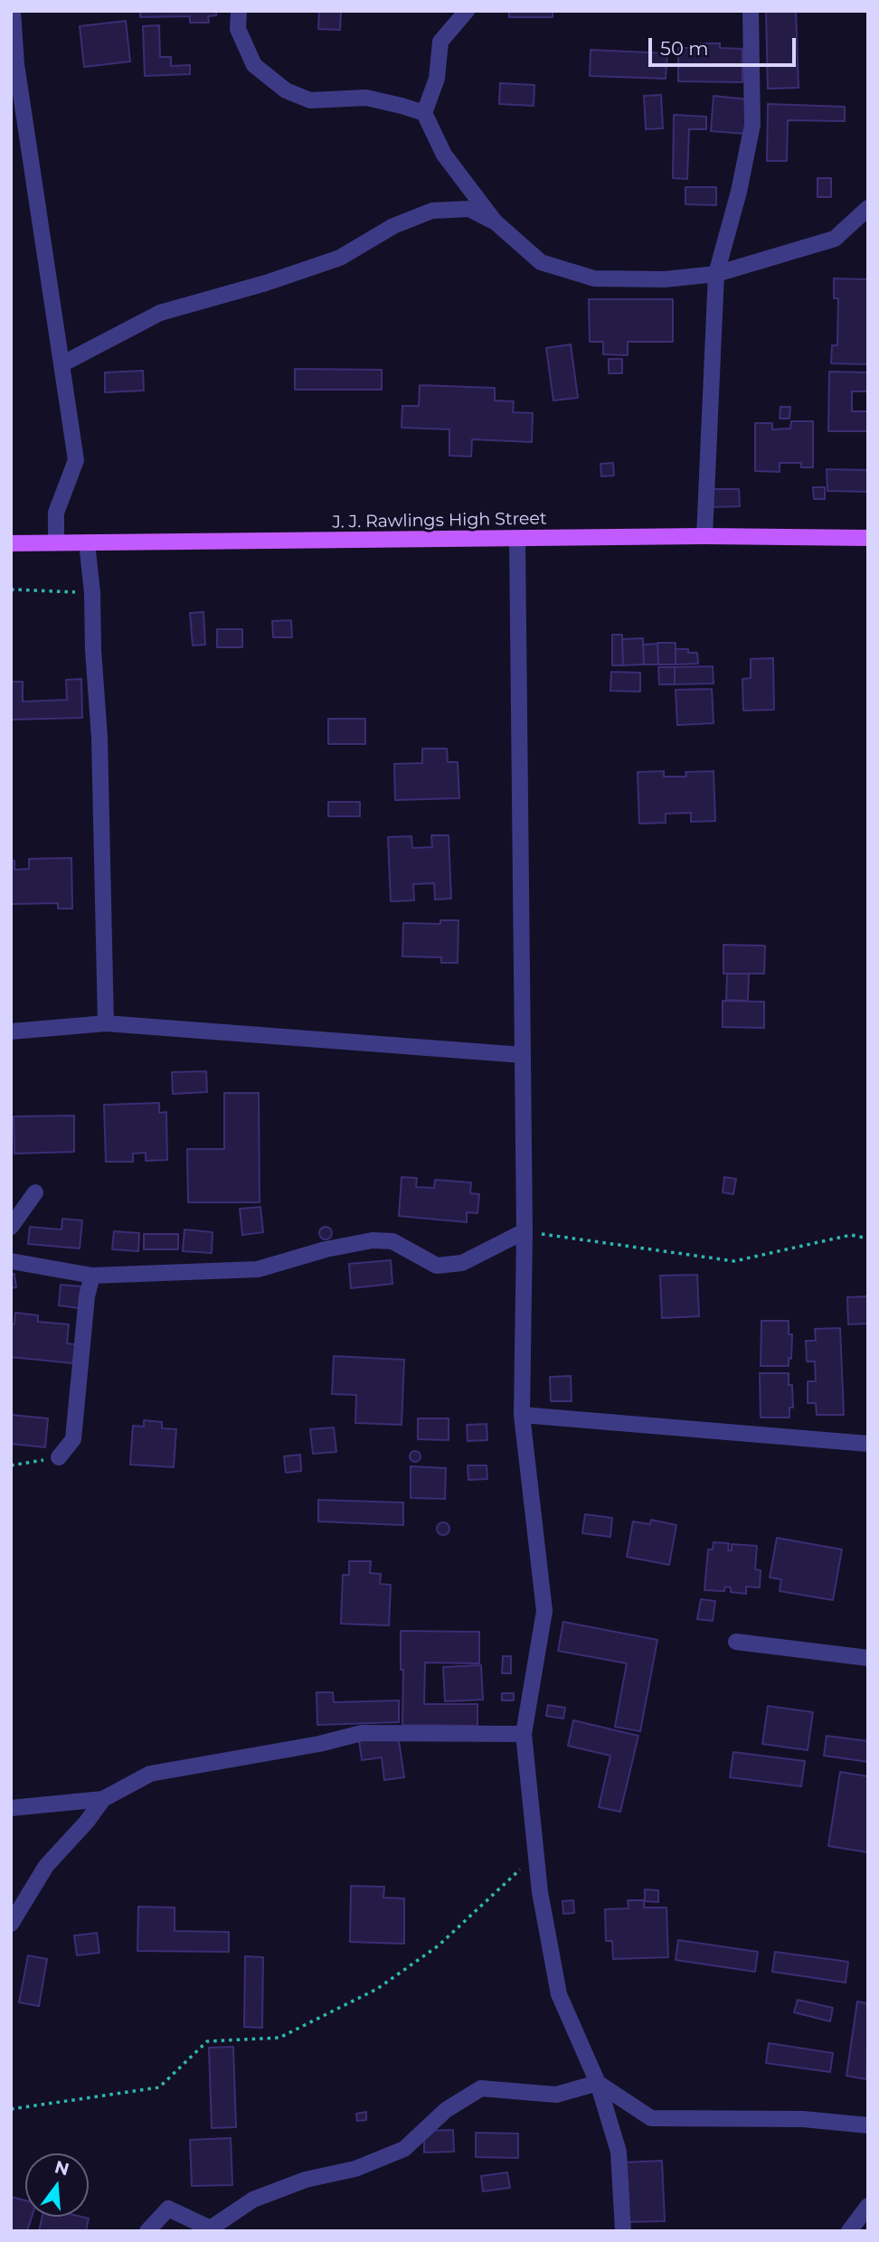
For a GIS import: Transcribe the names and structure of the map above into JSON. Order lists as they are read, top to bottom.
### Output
{
  "streets": {
    "main road": ["J. J. Rawlings High Street"]
  },
  "scale_bar": "50 m",
  "north": "top"
}
